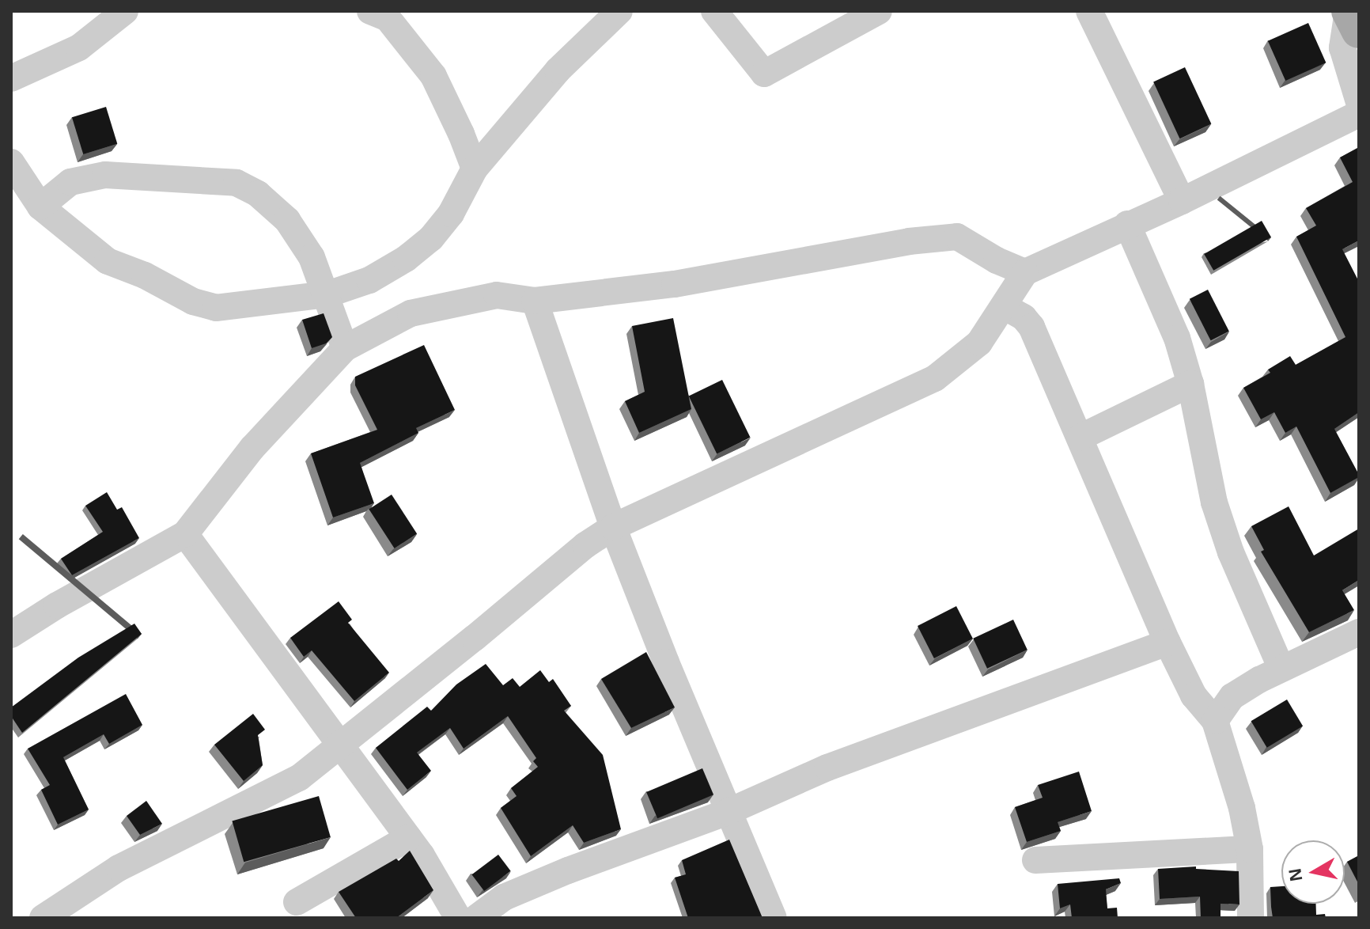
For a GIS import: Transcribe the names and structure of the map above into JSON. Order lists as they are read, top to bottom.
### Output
{
  "north": "left"
}
